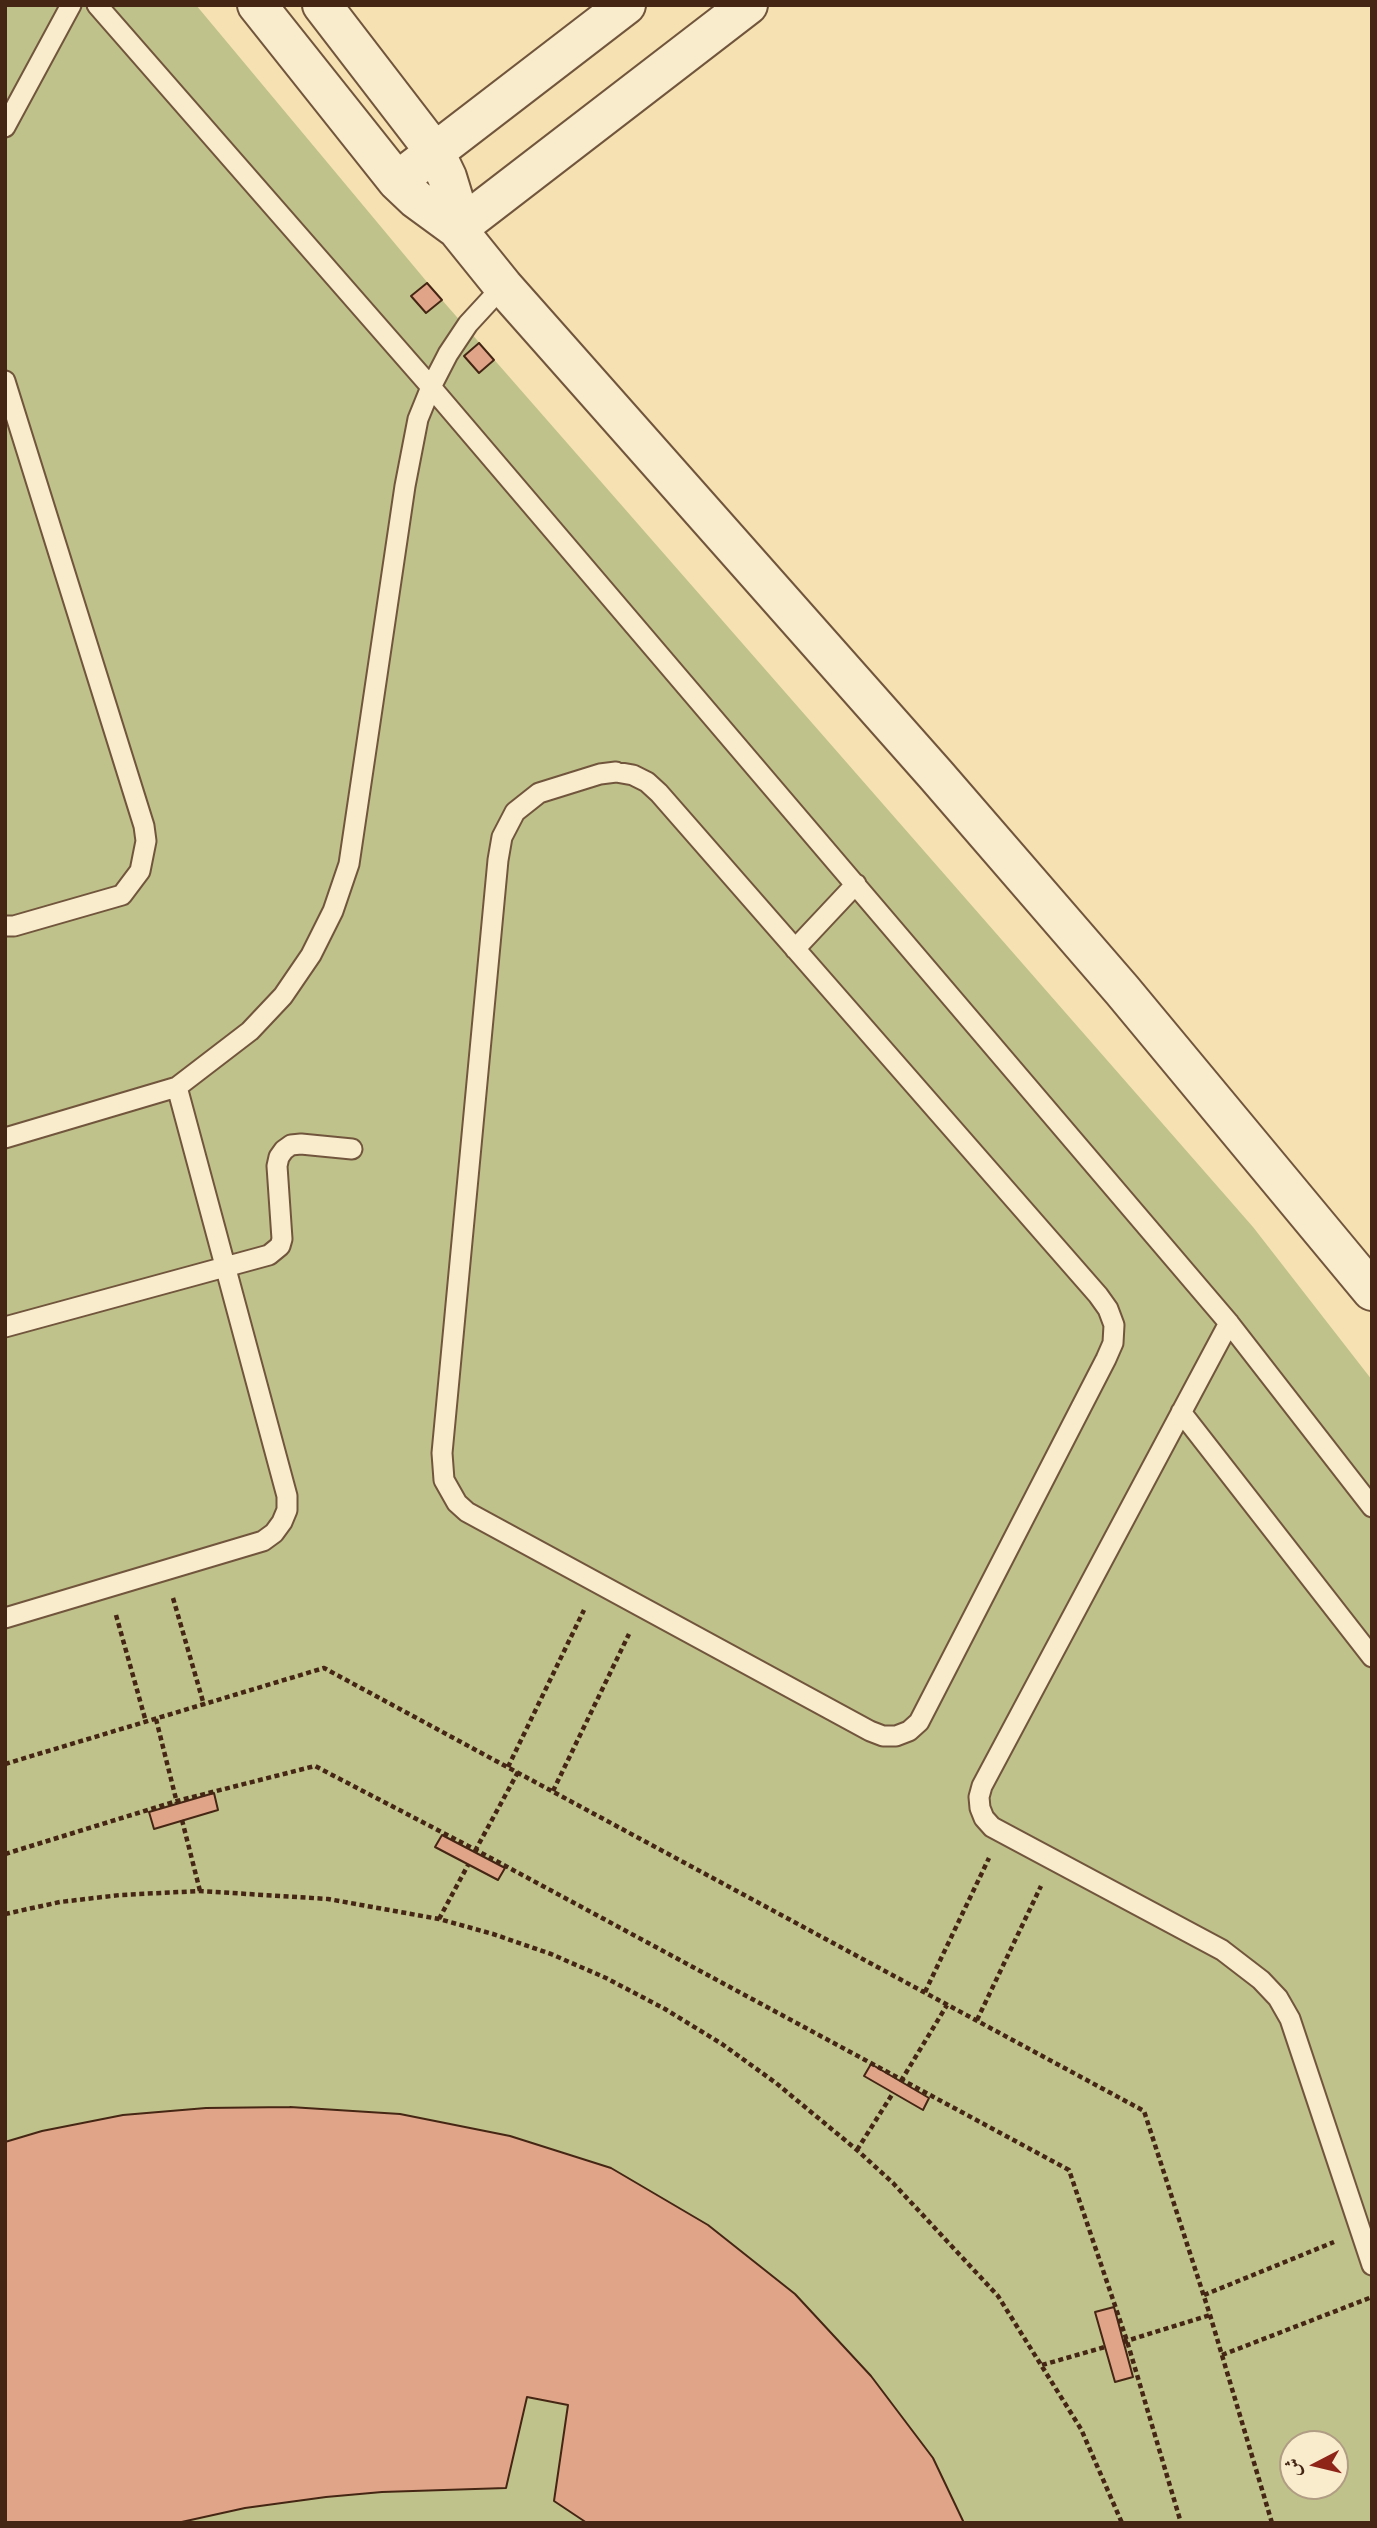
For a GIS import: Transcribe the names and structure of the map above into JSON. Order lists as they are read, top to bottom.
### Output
{
  "north": "left"
}
